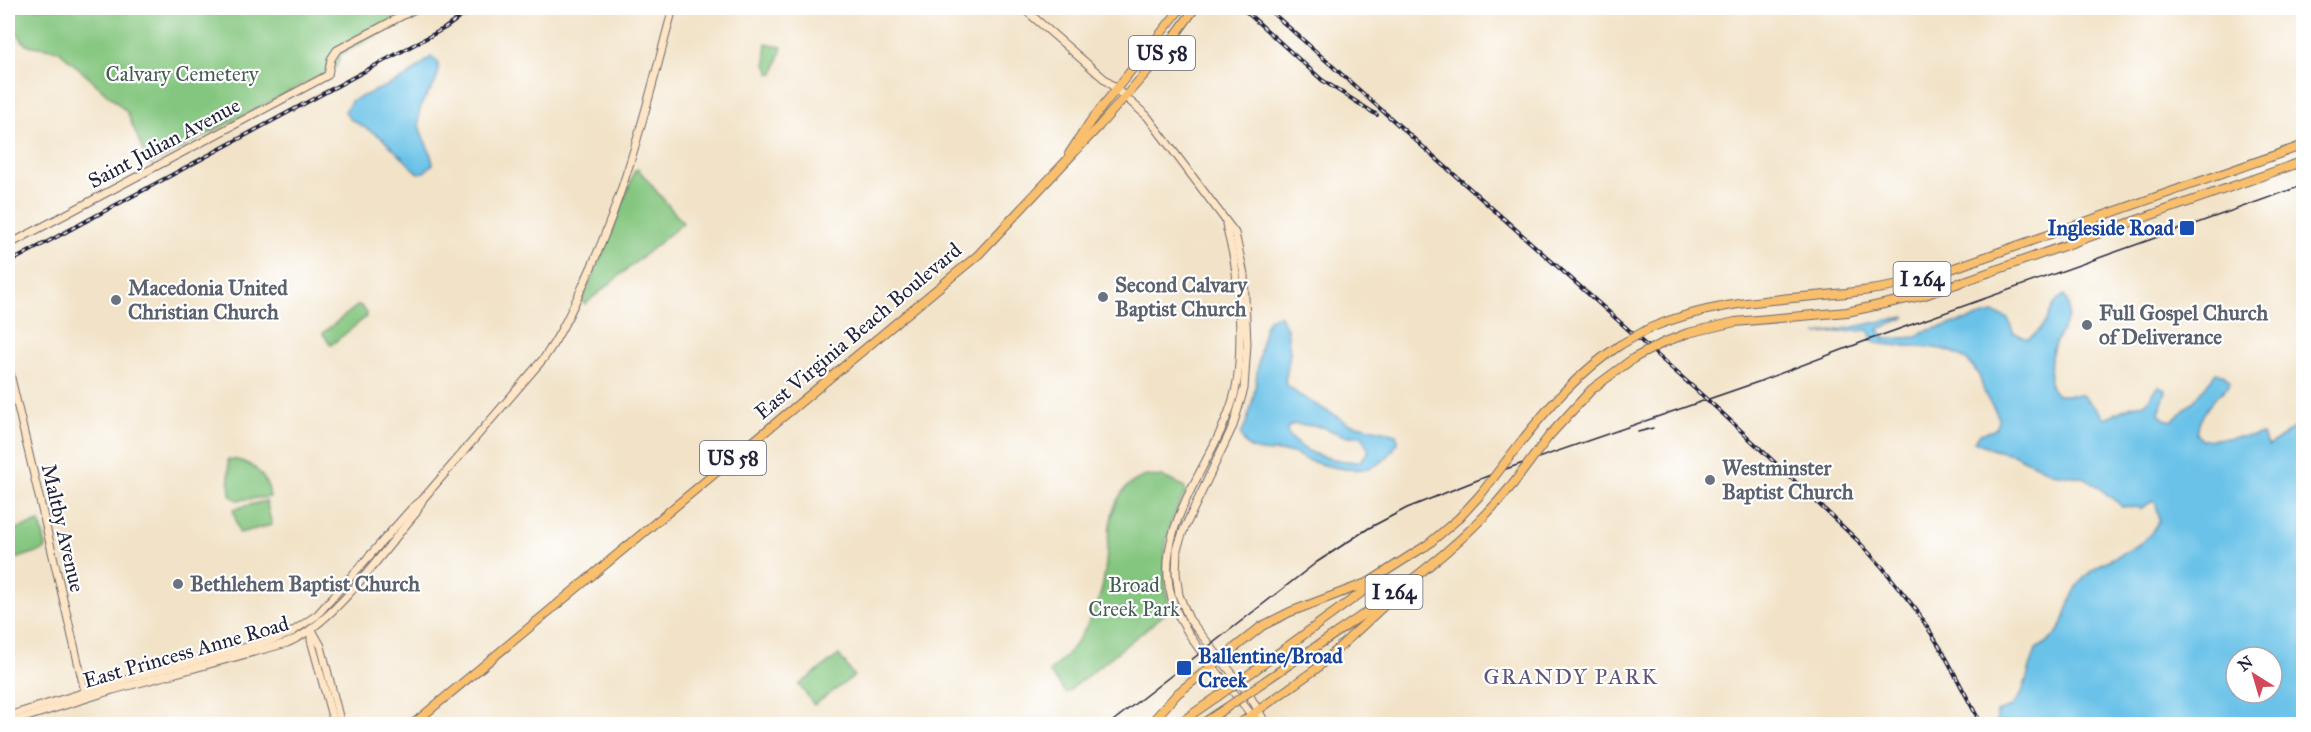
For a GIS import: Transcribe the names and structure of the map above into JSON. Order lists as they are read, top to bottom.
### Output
{
  "streets": {
    "highway": ["I 264"],
    "main road": [
      "US 58",
      "Saint Julian Avenue",
      "East Virginia Beach Boulevard",
      "Maltby Avenue",
      "East Princess Anne Road"
    ]
  },
  "crossings": [
    ["Maltby Avenue", "East Princess Anne Road"]
  ],
  "districts": ["GRANDY PARK"],
  "parks": ["Calvary Cemetery", "Broad Creek Park"],
  "places": {
    "transit": ["Ingleside Road", "Ballentine/Broad Creek"],
    "other": [
      "Second Calvary Baptist Church",
      "Macedonia United Christian Church",
      "Full Gospel Church of Deliverance",
      "Westminster Baptist Church",
      "Bethlehem Baptist Church"
    ]
  },
  "north": "top left"
}
